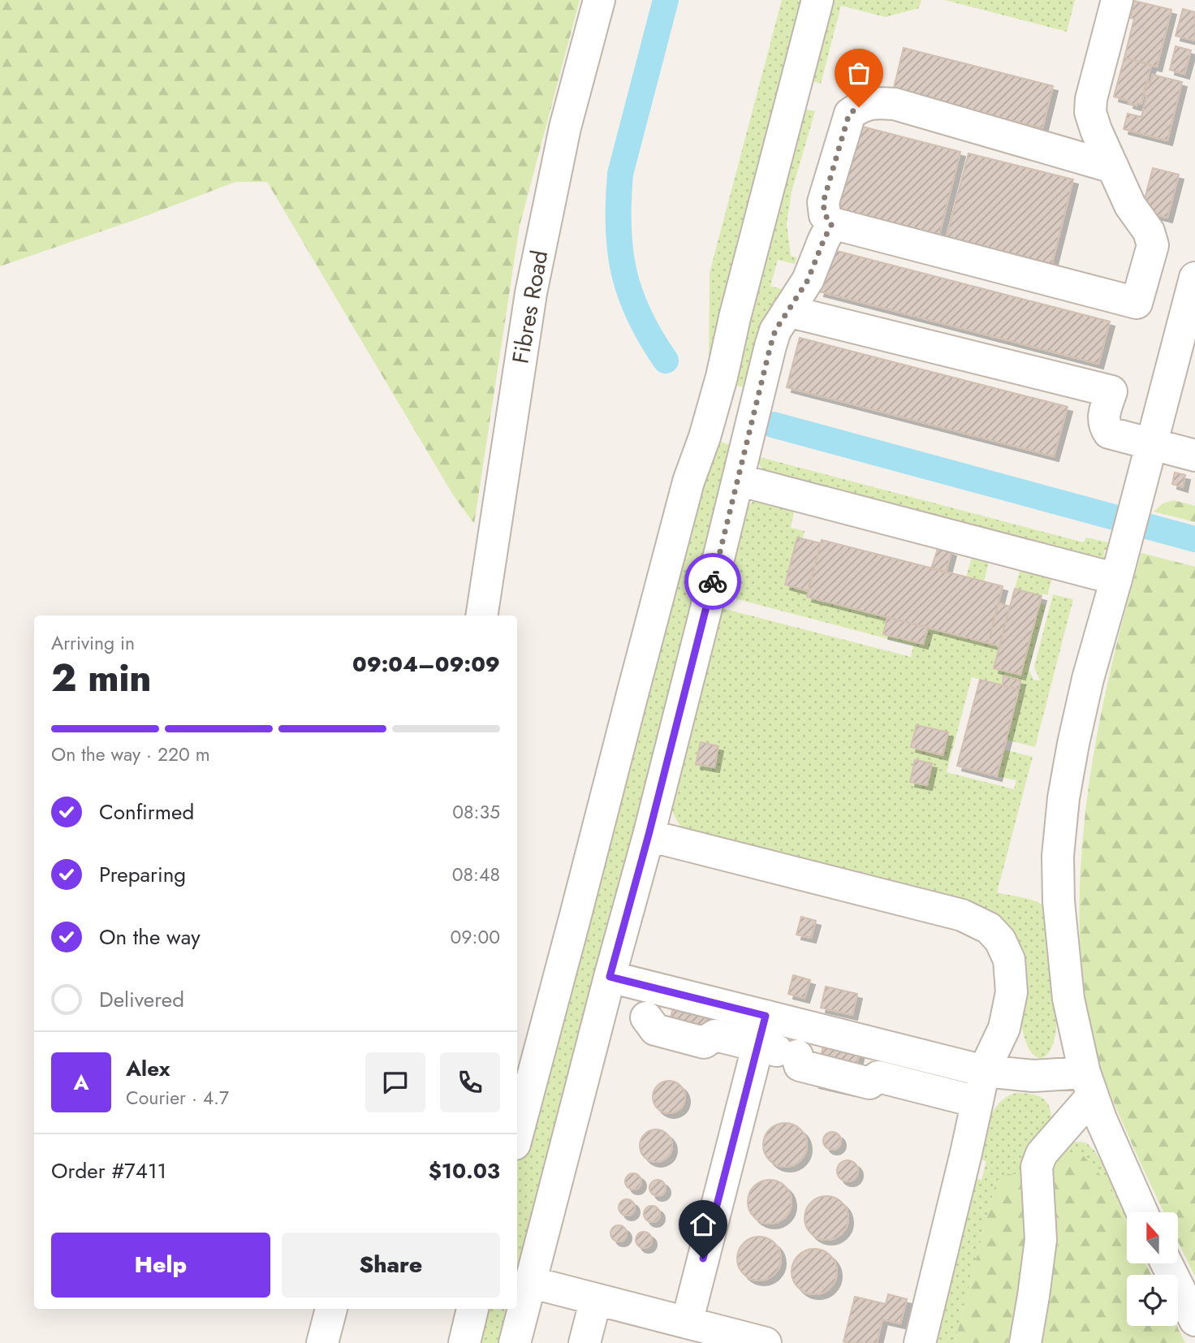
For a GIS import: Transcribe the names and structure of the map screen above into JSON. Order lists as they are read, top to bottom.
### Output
{
  "streets": {
    "street": ["Fibres Road"]
  },
  "north": "top",
  "page": {
    "heading": ["2 min", "Arriving in", "09:04–09:09"],
    "panel": [
      "Alex",
      "Courier · 4.7",
      "Order #7411",
      "$10.03"
    ],
    "bar": "On the way · 220 m",
    "list": [
      ["Confirmed", "08:35"],
      ["Preparing", "08:48"],
      ["On the way", "09:00"],
      "Delivered"
    ],
    "round": "A",
    "buttons": ["Help", "Share"]
  }
}
